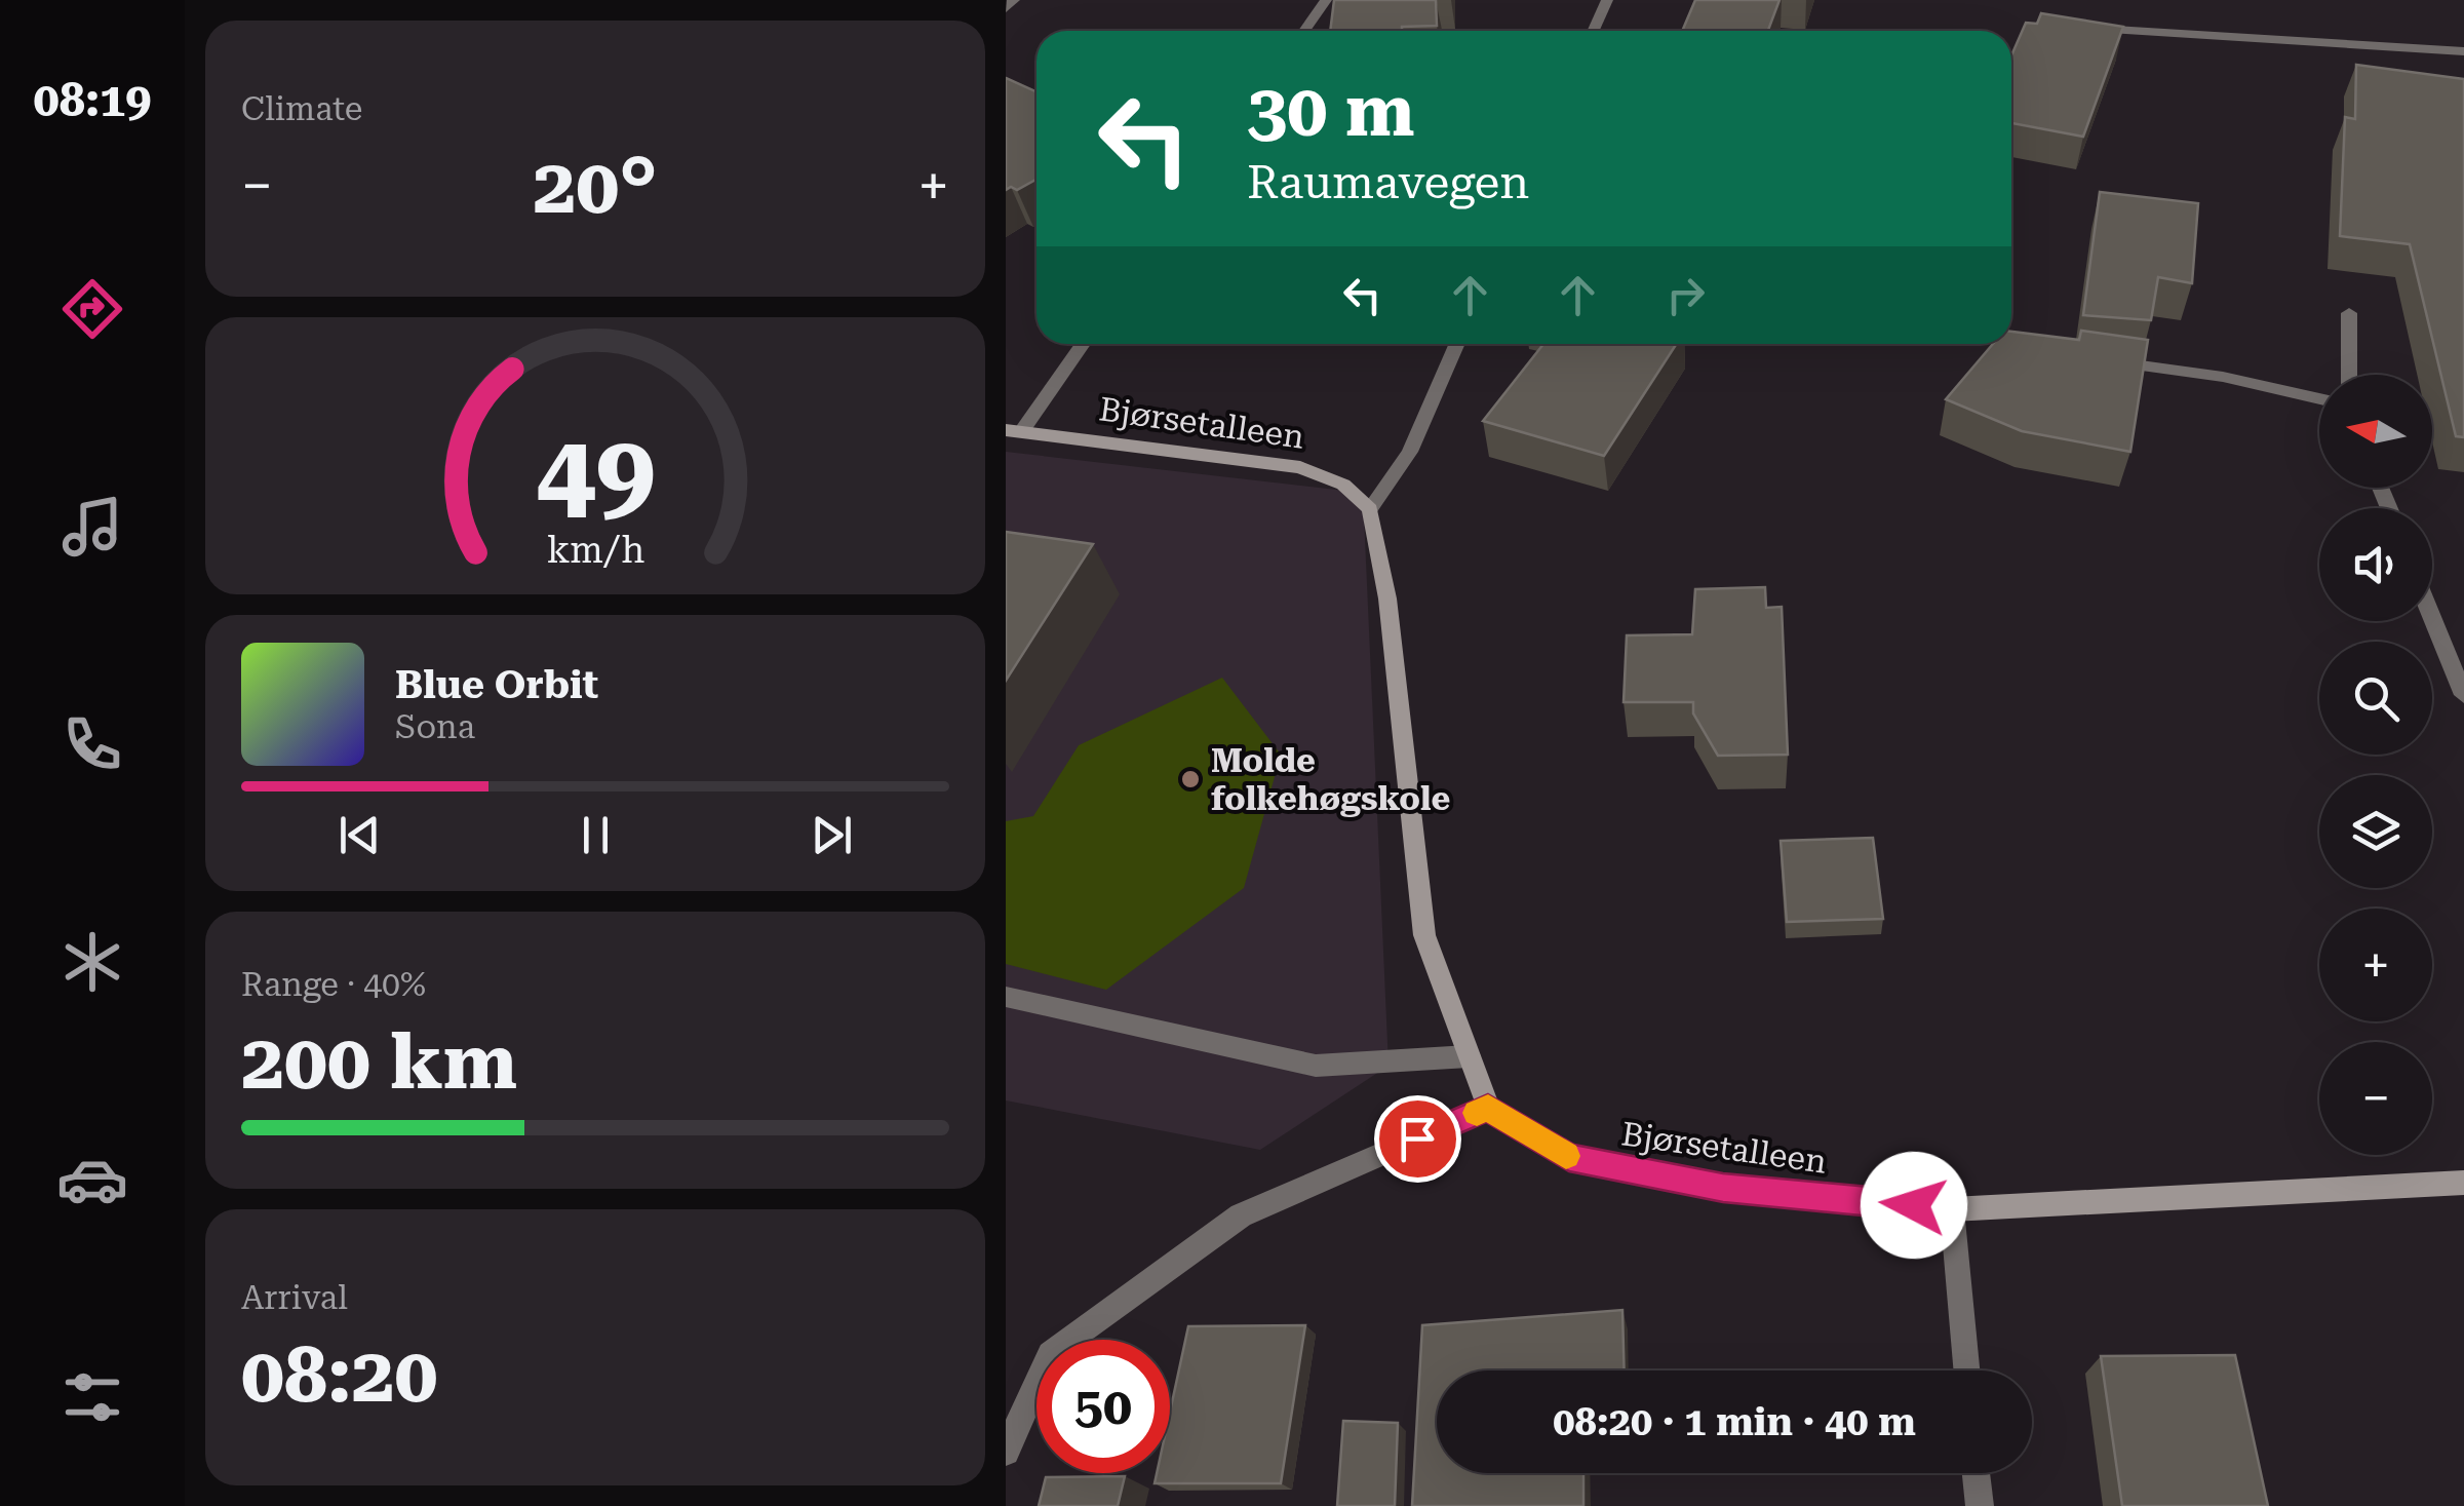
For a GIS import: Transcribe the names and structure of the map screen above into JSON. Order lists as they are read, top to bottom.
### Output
{
  "streets": {
    "main road": ["Bjørsetalleen"]
  },
  "places": ["Molde folkehøgskole"],
  "north": "left",
  "page": {
    "tabs": "08:19",
    "tile": [
      "Climate",
      ["Range · 40%", "200 km"],
      ["Arrival", "08:20"]
    ],
    "turn": ["30 m", "Raumavegen"],
    "heat": ["−", "20°", "+"],
    "map_buttons": ["+", "−"],
    "song": ["Blue Orbit", "Sona"],
    "limit": "50",
    "trip": "08:20 · 1 min · 40 m",
    "gauge": ["49", "km/h"]
  }
}
